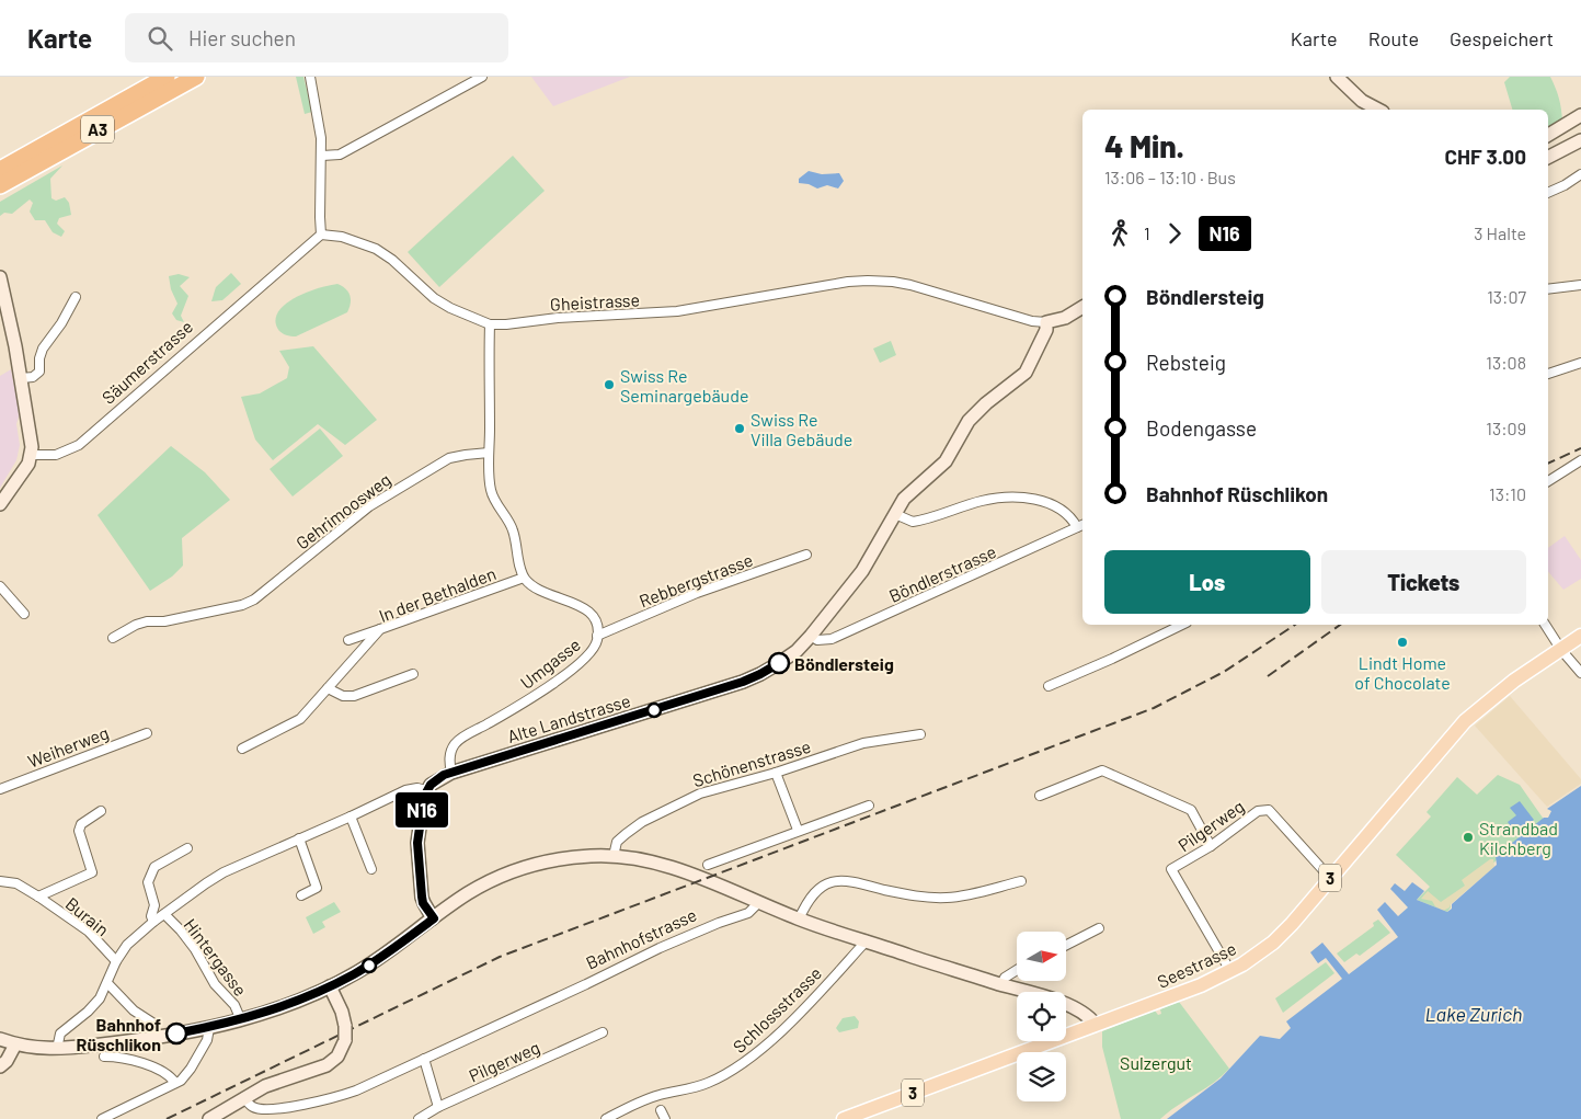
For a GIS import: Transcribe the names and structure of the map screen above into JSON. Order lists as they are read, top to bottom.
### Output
{
  "streets": {
    "highway": ["A3"],
    "main road": ["Alte Landstrasse", "3", "Seestrasse"],
    "street": [
      "Gheistrasse",
      "Säumerstrasse",
      "Gehrimoosweg",
      "Böndlerstrasse",
      "Rebbergstrasse",
      "In der Bethalden",
      "Umgasse",
      "Weiherweg",
      "Schönenstrasse",
      "Pilgerweg",
      "Burain",
      "Bahnhofstrasse",
      "Hintergasse",
      "Schlossstrasse"
    ]
  },
  "crossings": [
    ["Gheistrasse", "Säumerstrasse"],
    ["Gheistrasse", "Alte Landstrasse"],
    ["Böndlerstrasse", "Alte Landstrasse"],
    ["Rebbergstrasse", "Umgasse"],
    ["In der Bethalden", "Umgasse"],
    ["Umgasse", "Alte Landstrasse"],
    ["Alte Landstrasse", "Burain"],
    ["Alte Landstrasse", "Hintergasse"],
    ["Pilgerweg", "Seestrasse"]
  ],
  "water": ["Lake Zurich"],
  "parks": ["Sulzergut"],
  "places": [
    "Swiss Re Seminargebäude",
    "Swiss Re Villa Gebäude",
    "Lindt Home of Chocolate",
    "Böndlersteig",
    "Strandbad Kilchberg",
    "Bahnhof Rüschlikon"
  ],
  "lines": ["bus line N16"],
  "north": "right",
  "page": {
    "header": "Karte",
    "search": "Hier suchen",
    "nav": ["Karte", "Route", "Gespeichert"],
    "on_map": "N16",
    "heading": ["4 Min.", "13:06 – 13:10 · Bus", "CHF 3.00"],
    "legs": ["1", "N16", "3 Halte"],
    "list": [
      {
        "name": "Böndlersteig",
        "value": "13:07"
      },
      {
        "name": "Rebsteig",
        "value": "13:08"
      },
      {
        "name": "Bodengasse",
        "value": "13:09"
      },
      {
        "name": "Bahnhof Rüschlikon",
        "value": "13:10"
      }
    ],
    "buttons": ["Los", "Tickets"]
  }
}
